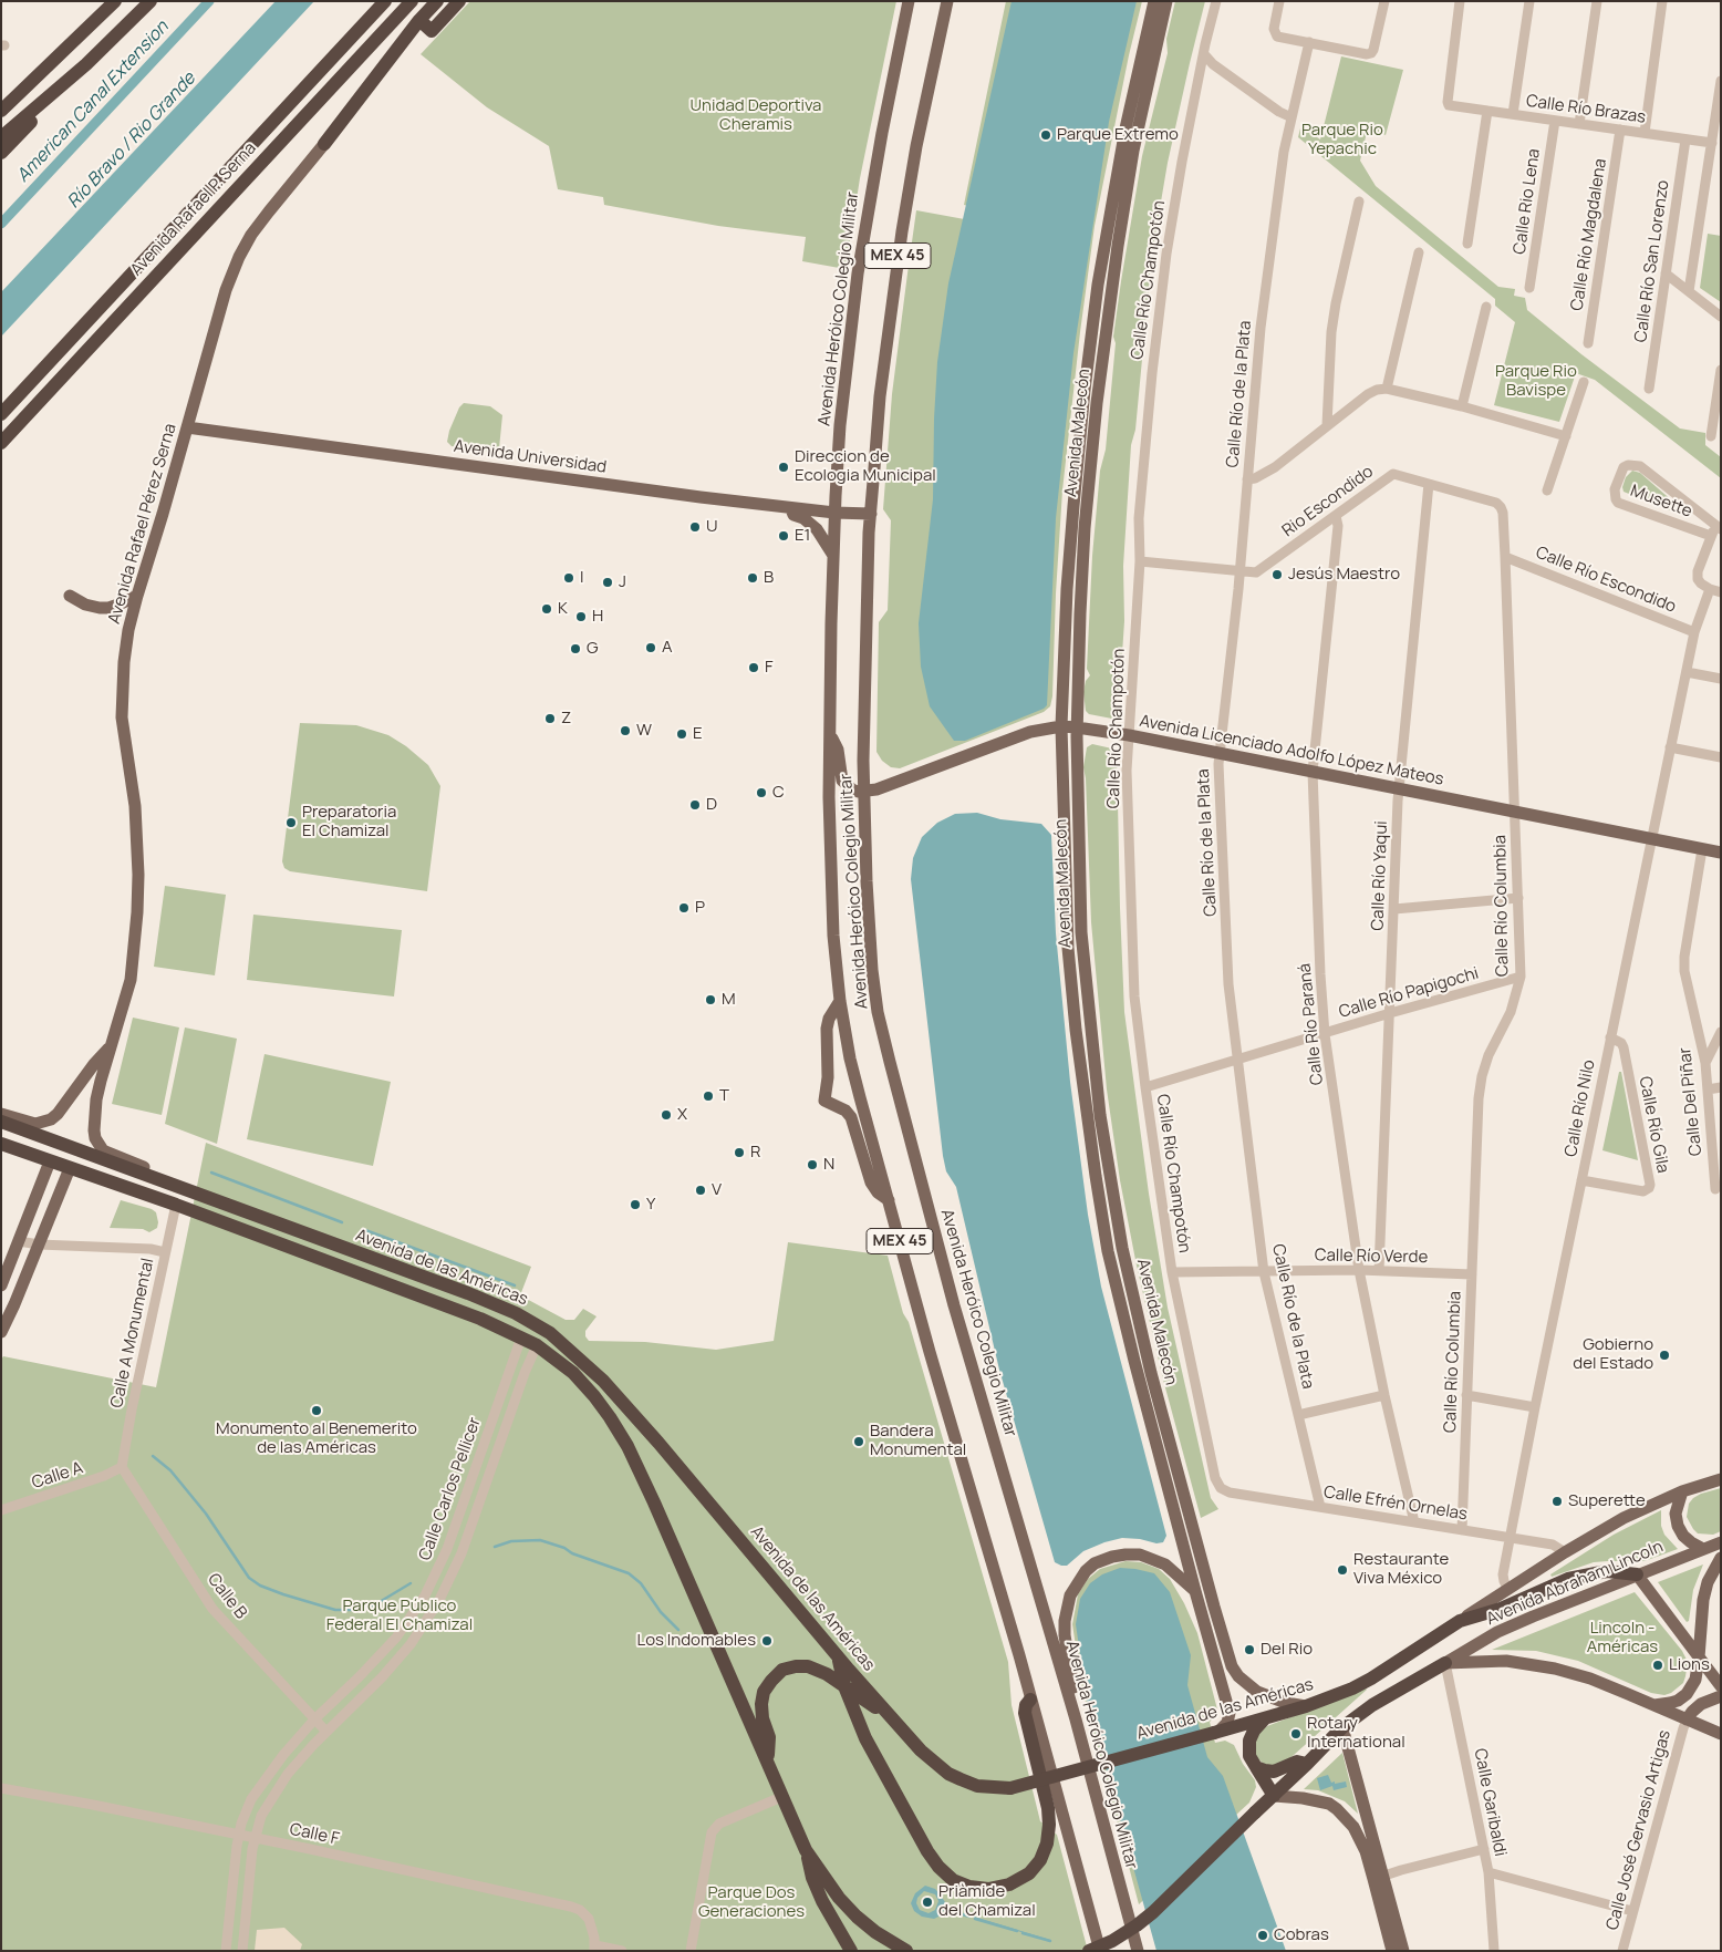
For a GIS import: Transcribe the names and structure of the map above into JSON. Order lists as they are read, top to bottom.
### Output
{
  "streets": {
    "highway": ["Avenida Rafael P. Serna", "Avenida de las Américas"],
    "main road": [
      "MEX 45",
      "Avenida Heróico Colegio Militar",
      "Avenida Malecón",
      "Avenida Universidad",
      "Avenida Rafael Pérez Serna",
      "Avenida Licenciado Adolfo López Mateos",
      "Avenida Abraham Lincoln"
    ],
    "street": [
      "Calle Río Brazas",
      "Calle Rio Lena",
      "Calle Río Magdalena",
      "Calle Río San Lorenzo",
      "Calle Río Champotón",
      "Calle Río de la Plata",
      "Rio Escondido",
      "Musette",
      "Calle Río Escondido",
      "Calle Río Yaqui",
      "Calle Río Columbia",
      "Calle Río Papigochi",
      "Calle Río Paraná",
      "Calle Del Piñar",
      "Calle Río Nilo",
      "Calle Río Gila",
      "Calle Río Verde",
      "Calle A Monumental",
      "Calle A",
      "Calle Carlos Pellicer",
      "Calle Efrén Ornelas",
      "Calle B",
      "Calle Garibaldi",
      "Calle José Gervasio Artigas",
      "Calle F"
    ]
  },
  "crossings": [
    ["Calle Río Brazas", "Calle Rio Lena"],
    ["Calle Río Brazas", "Calle Río Magdalena"],
    ["Calle Río Brazas", "Calle Río San Lorenzo"],
    ["Calle Río Champotón", "Rio Escondido"],
    ["Calle Río Champotón", "Avenida Licenciado Adolfo López Mateos"],
    ["Calle Río Champotón", "Calle Río Papigochi"],
    ["Calle Río Champotón", "Calle Río Verde"],
    ["Calle Río Champotón", "Calle Efrén Ornelas"],
    ["Avenida Heróico Colegio Militar", "Avenida Universidad"],
    ["Avenida Heróico Colegio Militar", "Avenida Licenciado Adolfo López Mateos"],
    ["Calle Río de la Plata", "Rio Escondido"],
    ["Calle Río de la Plata", "Avenida Licenciado Adolfo López Mateos"],
    ["Calle Río de la Plata", "Calle Río Papigochi"],
    ["Calle Río de la Plata", "Calle Río Verde"],
    ["Calle Río de la Plata", "Calle Efrén Ornelas"],
    ["Avenida Malecón", "Avenida Licenciado Adolfo López Mateos"],
    ["Avenida Malecón", "Avenida de las Américas"],
    ["Avenida Universidad", "Avenida Rafael Pérez Serna"],
    ["Rio Escondido", "Calle Río Yaqui"],
    ["Rio Escondido", "Calle Río Columbia"],
    ["Rio Escondido", "Calle Río Paraná"],
    ["Avenida Rafael Pérez Serna", "Avenida de las Américas"],
    ["Calle Río Escondido", "Calle Río Columbia"],
    ["Calle Río Escondido", "Calle Río Nilo"],
    ["Avenida Licenciado Adolfo López Mateos", "Calle Río Yaqui"],
    ["Avenida Licenciado Adolfo López Mateos", "Calle Río Columbia"],
    ["Avenida Licenciado Adolfo López Mateos", "Calle Río Paraná"],
    ["Avenida Licenciado Adolfo López Mateos", "Calle Del Piñar"],
    ["Avenida Licenciado Adolfo López Mateos", "Calle Río Nilo"],
    ["Calle Río Yaqui", "Calle Río Papigochi"],
    ["Calle Río Yaqui", "Calle Río Verde"],
    ["Calle Río Columbia", "Calle Río Papigochi"],
    ["Calle Río Columbia", "Calle Río Verde"],
    ["Calle Río Columbia", "Calle Efrén Ornelas"],
    ["Calle Río Papigochi", "Calle Río Paraná"],
    ["Calle Río Paraná", "Calle Río Verde"],
    ["Calle Río Paraná", "Calle Efrén Ornelas"],
    ["Calle Río Nilo", "Calle Río Gila"],
    ["Calle Río Nilo", "Calle Efrén Ornelas"],
    ["Calle Río Nilo", "Avenida Abraham Lincoln"],
    ["Avenida de las Américas", "Calle A Monumental"],
    ["Avenida de las Américas", "Calle Carlos Pellicer"],
    ["Avenida de las Américas", "Avenida Abraham Lincoln"],
    ["Calle A Monumental", "Calle A"],
    ["Calle A Monumental", "Calle B"],
    ["Calle A", "Calle B"],
    ["Calle Carlos Pellicer", "Calle B"],
    ["Calle Carlos Pellicer", "Calle F"],
    ["Calle Efrén Ornelas", "Avenida Abraham Lincoln"],
    ["Avenida Abraham Lincoln", "Calle Garibaldi"]
  ],
  "water": ["American Canal Extension", "Río Bravo / Rio Grande"],
  "parks": [
    "Unidad Deportiva Cheramis",
    "Parque Rio Yepachic",
    "Parque Rio Bavispe",
    "Parque Público Federal El Chamizal",
    "Lincoln - Américas",
    "Parque Dos Generaciones"
  ],
  "places": [
    "Parque Extremo",
    "Direccion de Ecologia Municipal",
    "U",
    "E1",
    "Jesús Maestro",
    "I",
    "B",
    "J",
    "K",
    "H",
    "A",
    "G",
    "F",
    "Z",
    "W",
    "E",
    "C",
    "D",
    "Preparatoria El Chamizal",
    "P",
    "M",
    "T",
    "X",
    "R",
    "N",
    "V",
    "Y",
    "Gobierno del Estado",
    "Monumento al Benemerito de las Américas",
    "Bandera Monumental",
    "Superette",
    "Restaurante Viva México",
    "Los Indomables",
    "Del Rio",
    "Lions",
    "Rotary International",
    "Priàmide del Chamizal",
    "Cobras"
  ]
}
